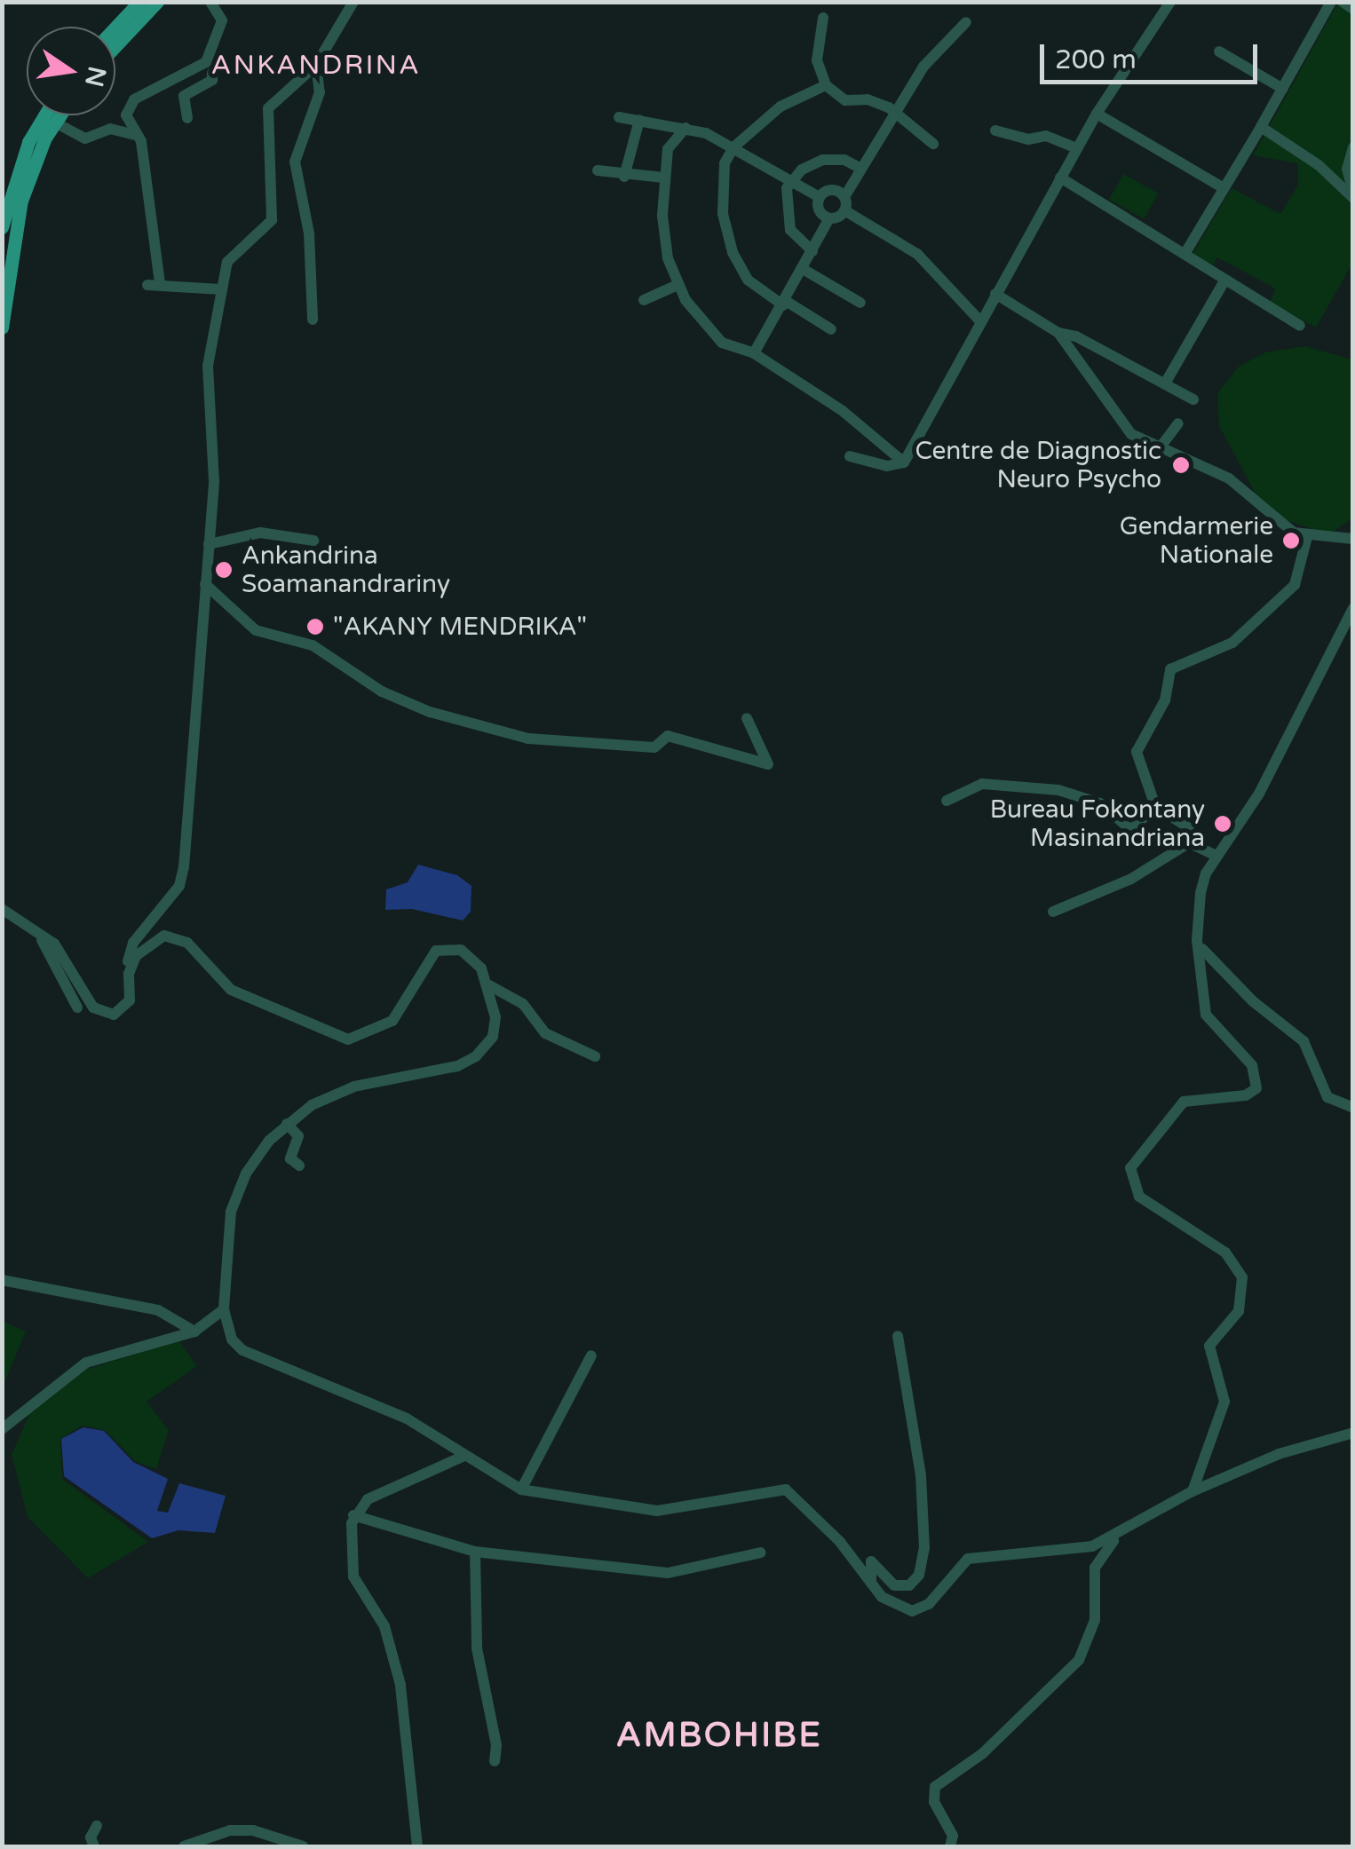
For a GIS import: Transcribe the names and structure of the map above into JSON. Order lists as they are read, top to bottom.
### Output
{
  "districts": ["ANKANDRINA", "AMBOHIBE"],
  "places": [
    "Centre de Diagnostic Neuro Psycho",
    "Gendarmerie Nationale",
    "Ankandrina Soamanandrariny",
    "\"AKANY MENDRIKA\"",
    "Bureau Fokontany Masinandriana"
  ],
  "scale_bar": "200 m",
  "north": "right"
}
